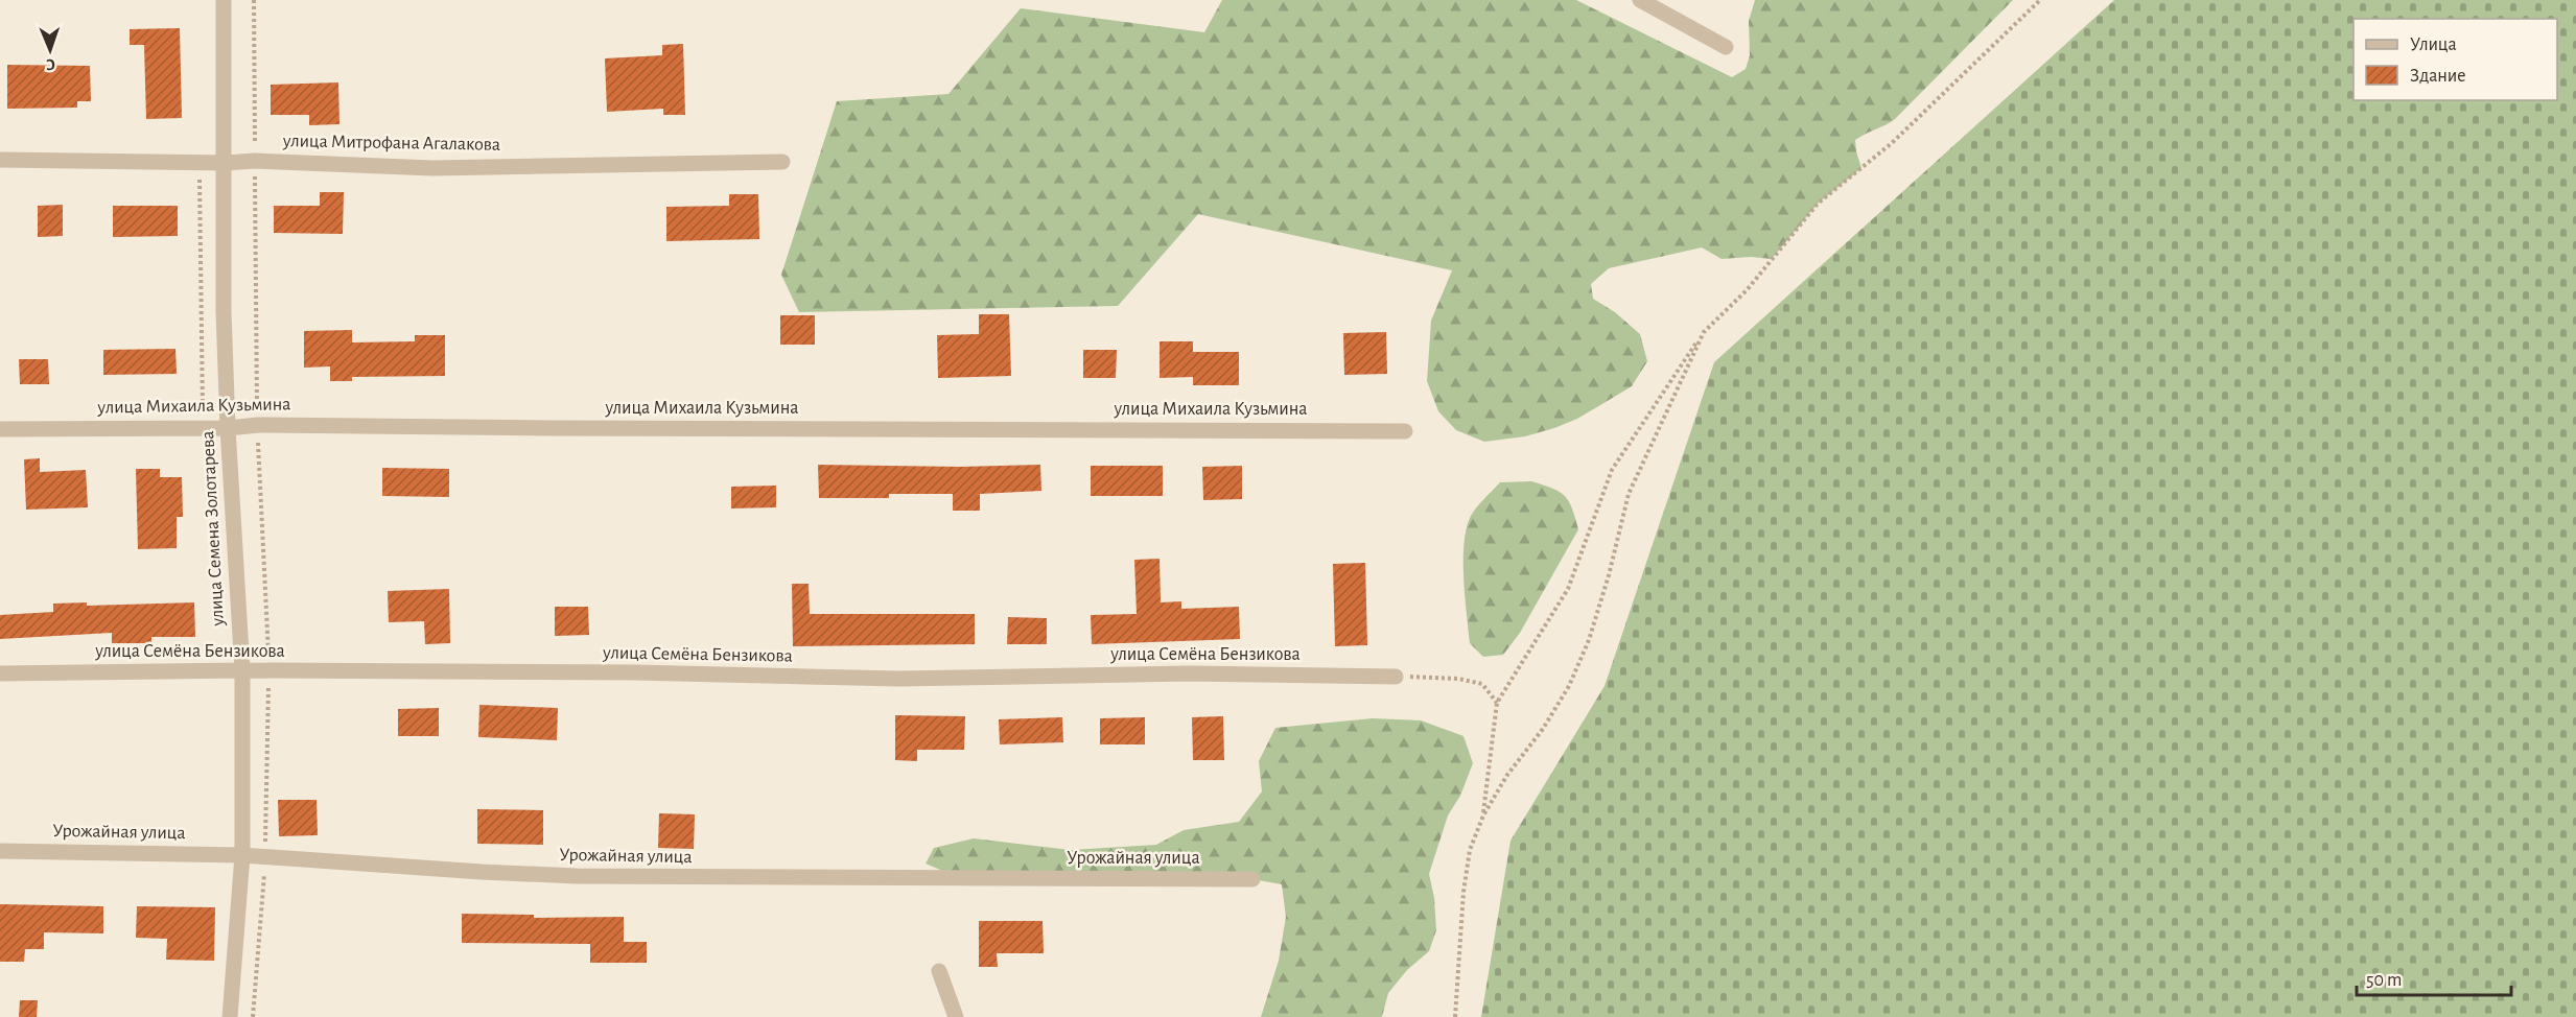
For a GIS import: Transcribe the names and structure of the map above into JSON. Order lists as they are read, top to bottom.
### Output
{
  "streets": {
    "street": [
      "улица Митрофана Агалакова",
      "улица Михаила Кузьмина",
      "улица Семена Золотарева",
      "улица Семёна Бензикова",
      "Урожайная улица"
    ]
  },
  "crossings": [
    ["улица Митрофана Агалакова", "улица Семена Золотарева"],
    ["улица Михаила Кузьмина", "улица Семена Золотарева"],
    ["улица Семена Золотарева", "улица Семёна Бензикова"],
    ["улица Семена Золотарева", "Урожайная улица"]
  ],
  "legend": ["Улица", "Здание"],
  "scale_bar": "50 m",
  "north": "bottom"
}
